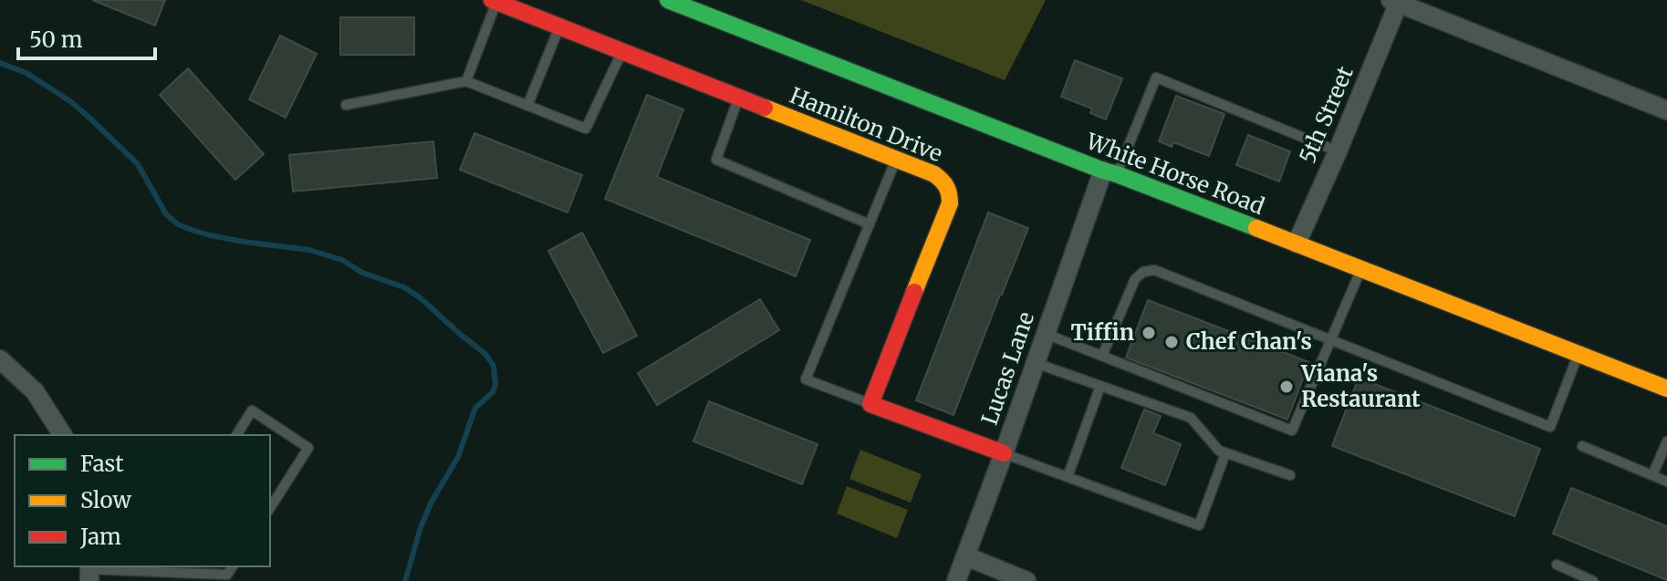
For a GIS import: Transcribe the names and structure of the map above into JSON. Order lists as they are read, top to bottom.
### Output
{
  "streets": {
    "main road": ["Hamilton Drive", "White Horse Road"],
    "street": ["5th Street", "Lucas Lane"]
  },
  "crossings": [
    ["5th Street", "White Horse Road"],
    ["White Horse Road", "Lucas Lane"]
  ],
  "places": ["Tiffin", "Chef Chan's", "Viana's Restaurant"],
  "legend": ["Fast", "Slow", "Jam"],
  "scale_bar": "50 m"
}
